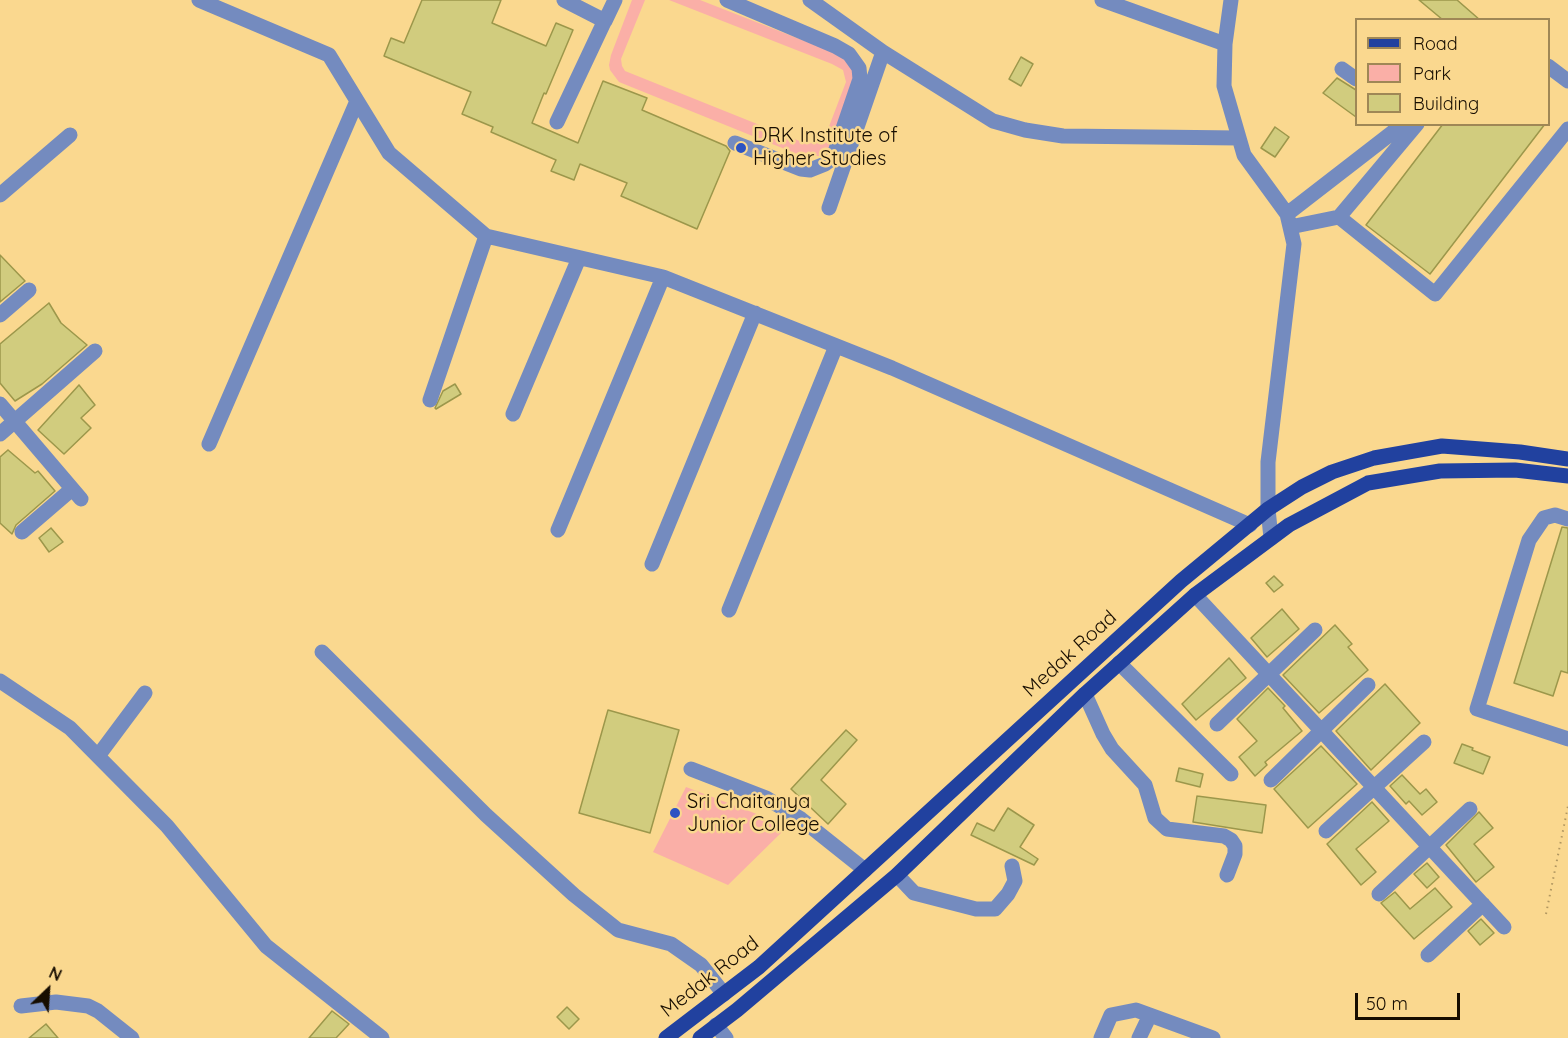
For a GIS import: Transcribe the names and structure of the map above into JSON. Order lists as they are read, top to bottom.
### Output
{
  "streets": {
    "main road": ["Medak Road"]
  },
  "places": ["DRK Institute of Higher Studies", "Sri Chaitanya Junior College"],
  "legend": ["Road", "Park", "Building"],
  "scale_bar": "50 m",
  "north": "top right"
}
